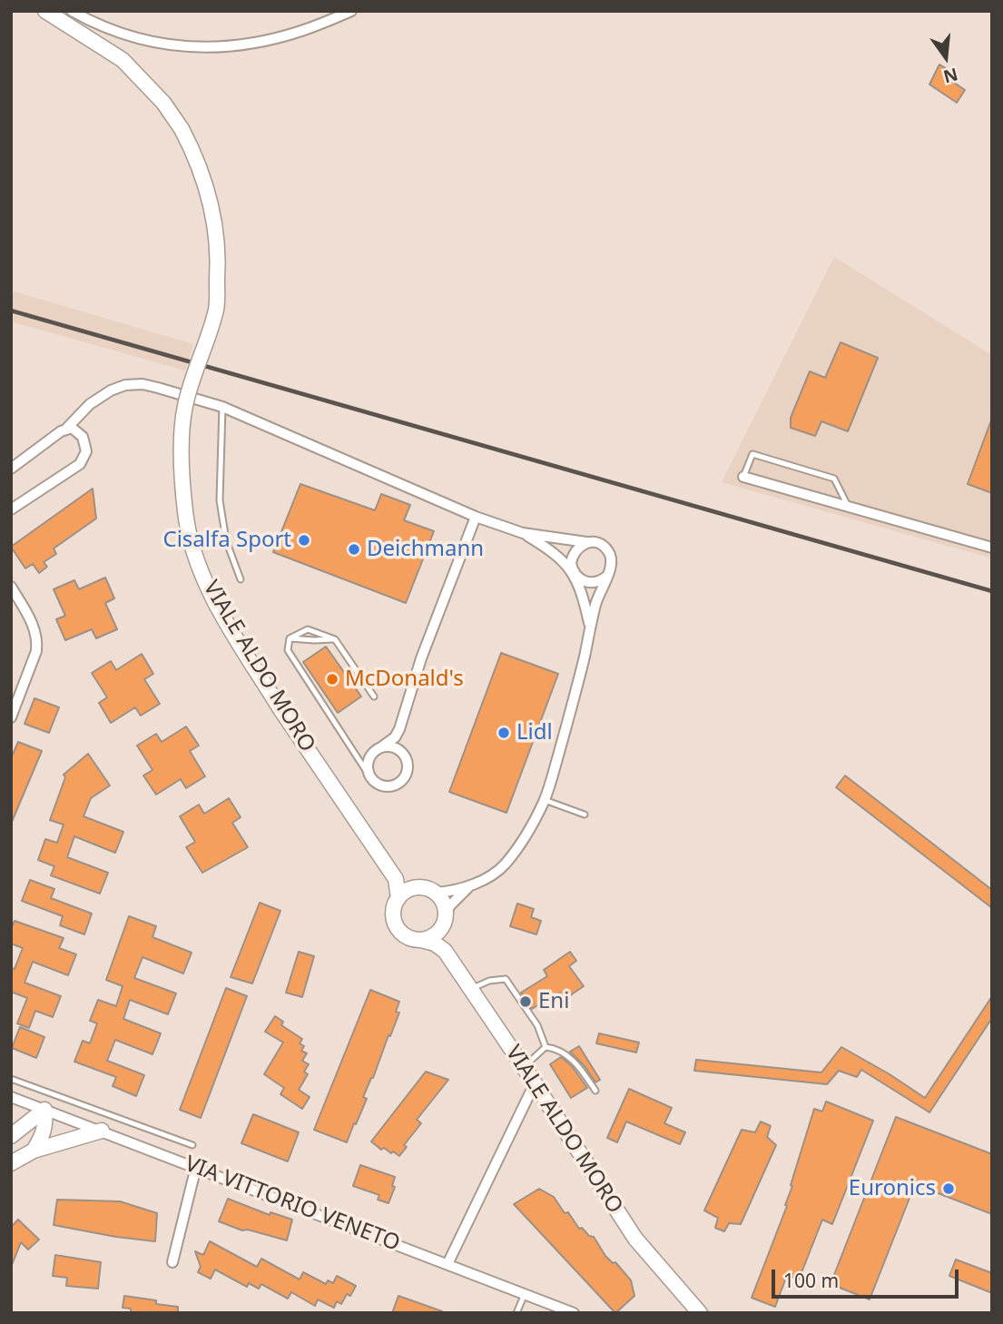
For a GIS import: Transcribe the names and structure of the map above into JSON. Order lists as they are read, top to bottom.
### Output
{
  "streets": {
    "main road": ["VIALE ALDO MORO"],
    "street": ["VIA VITTORIO VENETO"]
  },
  "places": [
    "Cisalfa Sport",
    "Deichmann",
    "McDonald's",
    "Lidl",
    "Eni",
    "Euronics"
  ],
  "scale_bar": "100 m",
  "north": "bottom"
}
